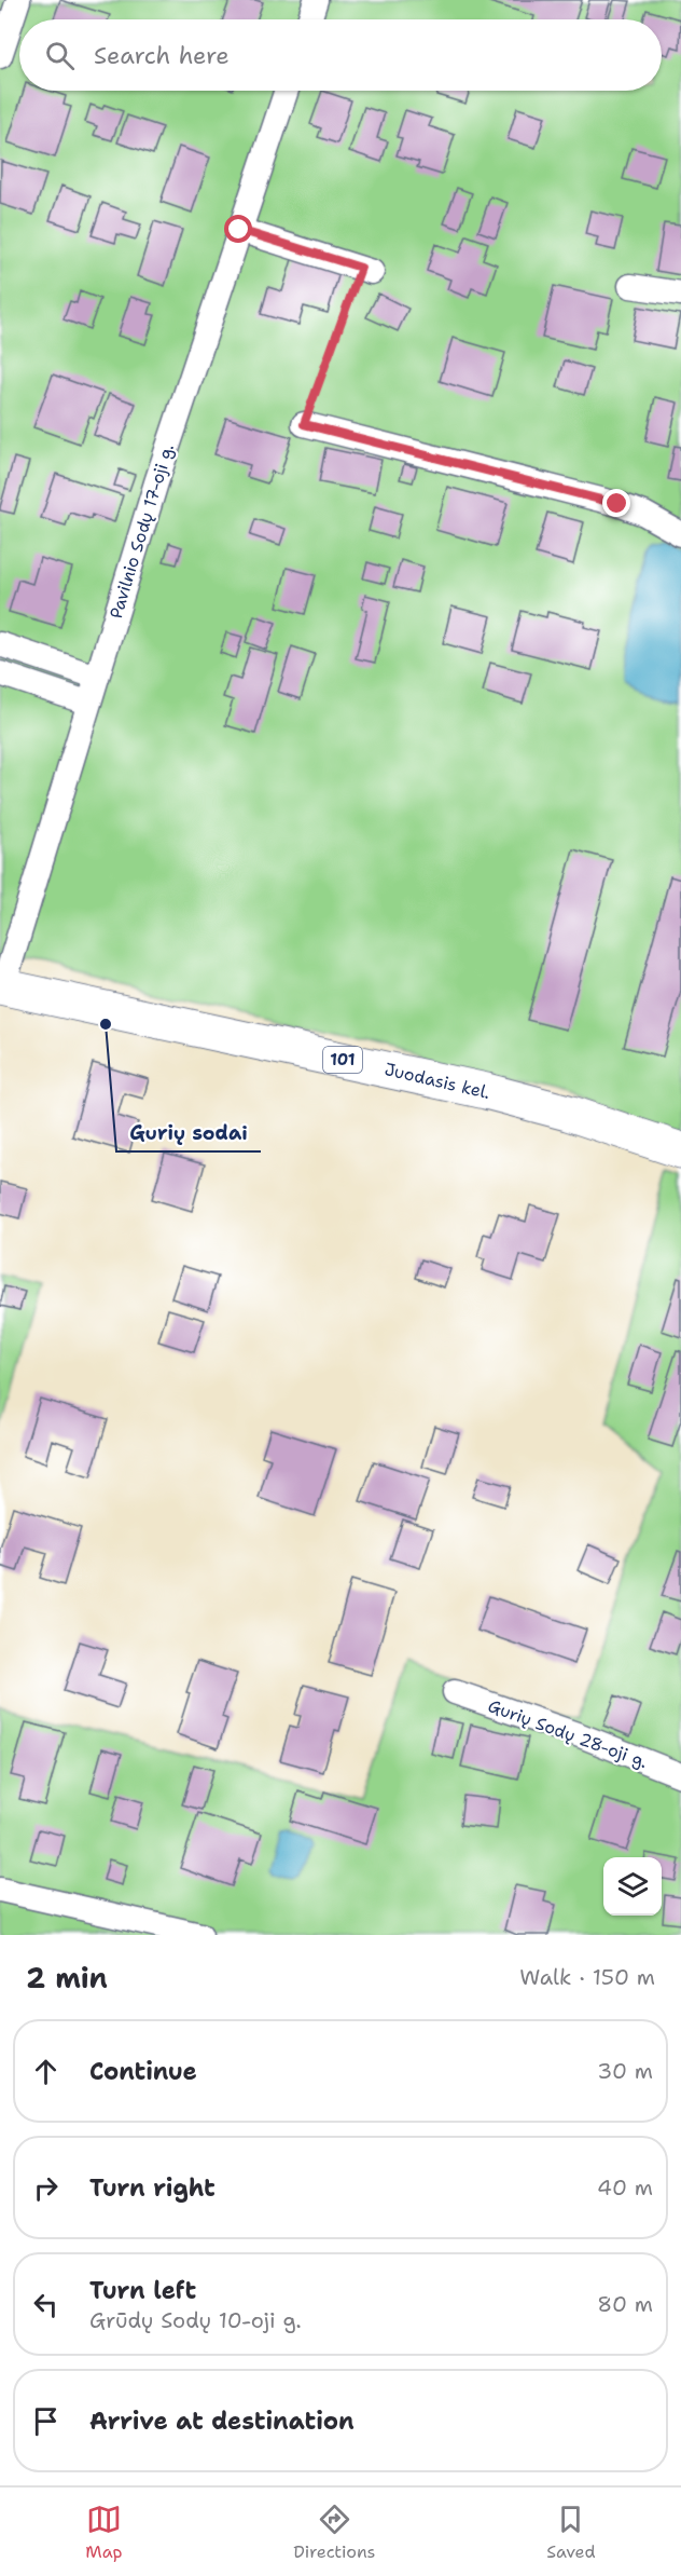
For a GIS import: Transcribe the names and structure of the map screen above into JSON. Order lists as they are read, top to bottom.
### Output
{
  "streets": {
    "main road": ["101", "Juodasis kel."],
    "street": ["Pavilnio Sodų 17-oji g.", "Gurių Sodų 28-oji g."]
  },
  "crossings": [
    ["Pavilnio Sodų 17-oji g.", "Juodasis kel."]
  ],
  "places": ["Gurių sodai"],
  "page": {
    "search": "Search here",
    "heading": ["2 min", "Walk · 150 m"],
    "list": [
      ["Continue", "30 m"],
      ["Turn right", "40 m"],
      ["Turn left", "Grūdų Sodų 10-oji g.", "80 m"],
      "Arrive at destination"
    ],
    "nav": ["Map", "Directions", "Saved"]
  }
}
